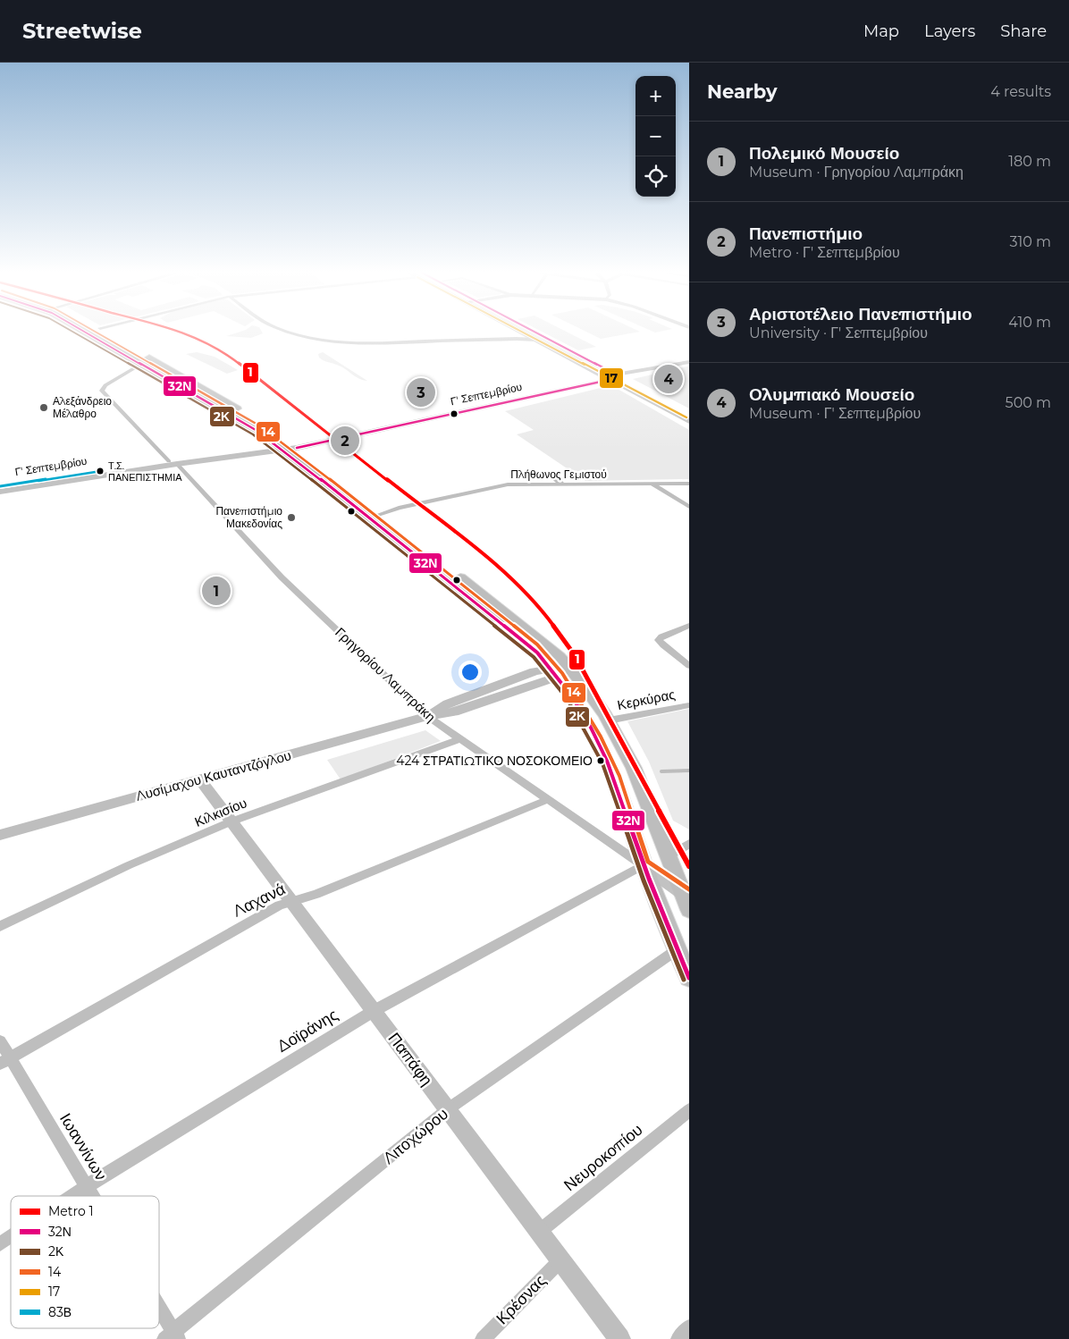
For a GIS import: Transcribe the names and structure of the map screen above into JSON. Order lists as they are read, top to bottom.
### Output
{
  "streets": {
    "main road": ["Γ' Σεπτεμβρίου", "Γρηγορίου Λαμπράκη"],
    "street": [
      "Πλήθωνος Γεμιστού",
      "Κερκύρας",
      "Λυσίμαχου Καυταντζόγλου",
      "Κιλκισίου",
      "Λαχανά",
      "Δοϊράνης",
      "Παπάφη",
      "Λιτοχώρου",
      "Ιωαννίνων",
      "Νευροκοπίου",
      "Κρέσνας"
    ]
  },
  "crossings": [
    ["Γ' Σεπτεμβρίου", "Γρηγορίου Λαμπράκη"],
    ["Γρηγορίου Λαμπράκη", "Λυσίμαχου Καυταντζόγλου"],
    ["Γρηγορίου Λαμπράκη", "Κιλκισίου"],
    ["Γρηγορίου Λαμπράκη", "Λαχανά"],
    ["Γρηγορίου Λαμπράκη", "Δοϊράνης"],
    ["Λυσίμαχου Καυταντζόγλου", "Παπάφη"],
    ["Κιλκισίου", "Παπάφη"],
    ["Λαχανά", "Παπάφη"],
    ["Λαχανά", "Ιωαννίνων"],
    ["Δοϊράνης", "Παπάφη"],
    ["Δοϊράνης", "Ιωαννίνων"],
    ["Παπάφη", "Λιτοχώρου"],
    ["Παπάφη", "Νευροκοπίου"],
    ["Παπάφη", "Κρέσνας"],
    ["Λιτοχώρου", "Ιωαννίνων"]
  ],
  "places": [
    "Αλεξάνδρειο Μέλαθρο",
    "Τ.Σ. ΠΑΝΕΠΙΣΤΗΜΙΑ",
    "Πανεπιστήμιο Μακεδονίας",
    "424 ΣΤΡΑΤΙΩΤΙΚΟ ΝΟΣΟΚΟΜΕΙΟ"
  ],
  "lines": [
    "metro line 1",
    "transit line 32Ν",
    "transit line 2Κ",
    "transit line 14",
    "transit line 17",
    "transit line 83Β"
  ],
  "legend": [
    "Metro 1",
    "32Ν",
    "2Κ",
    "14",
    "17",
    "83Β"
  ],
  "page": {
    "header": "Streetwise",
    "nav": ["Map", "Layers", "Share"],
    "heading": ["Nearby", "4 results"],
    "map_buttons": ["+", "−"],
    "list": [
      {
        "mark": "1",
        "name": "Πολεμικό Μουσείο",
        "note": "Museum · Γρηγορίου Λαμπράκη",
        "value": "180 m"
      },
      {
        "mark": "2",
        "name": "Πανεπιστήμιο",
        "note": "Metro · Γ' Σεπτεμβρίου",
        "value": "310 m"
      },
      {
        "mark": "3",
        "name": "Αριστοτέλειο Πανεπιστήμιο",
        "note": "University · Γ' Σεπτεμβρίου",
        "value": "410 m"
      },
      {
        "mark": "4",
        "name": "Ολυμπιακό Μουσείο",
        "note": "Museum · Γ' Σεπτεμβρίου",
        "value": "500 m"
      }
    ],
    "pins": [
      "4",
      "3",
      "2",
      "1"
    ]
  }
}
